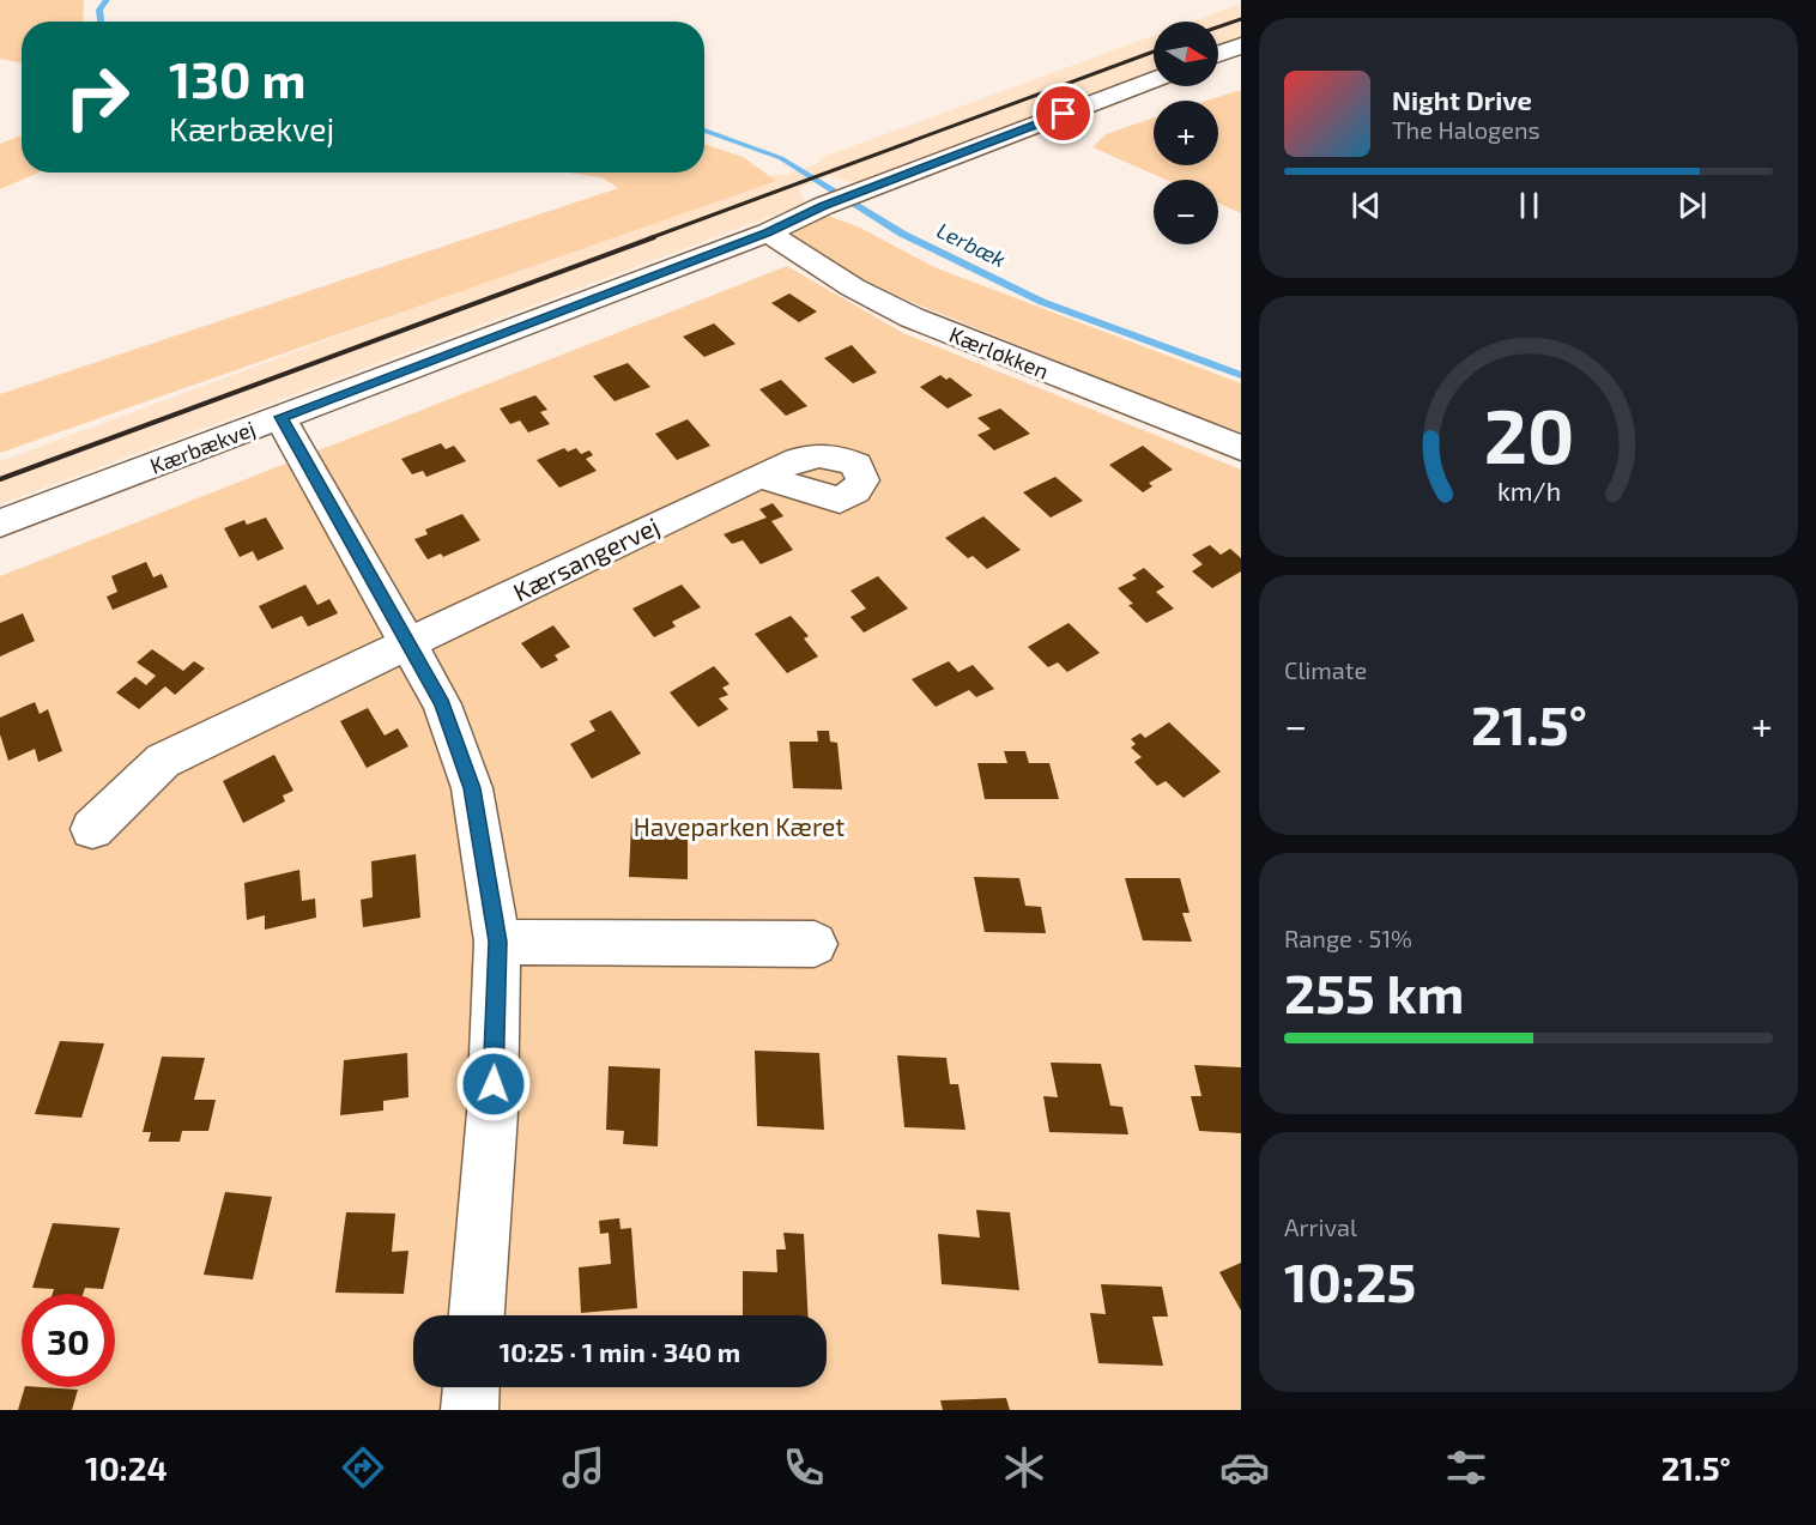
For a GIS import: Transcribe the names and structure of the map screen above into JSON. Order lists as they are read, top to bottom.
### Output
{
  "streets": {
    "street": ["Kærløkken", "Kærbækvej", "Kærsangervej"]
  },
  "crossings": [
    ["Kærløkken", "Kærbækvej"]
  ],
  "water": ["Lerbæk"],
  "parks": ["Haveparken Kæret"],
  "north": "right",
  "page": {
    "map_buttons": ["+", "−"],
    "turn": ["130 m", "Kærbækvej"],
    "song": ["Night Drive", "The Halogens"],
    "tile": [
      "Climate",
      ["Range · 51%", "255 km"],
      ["Arrival", "10:25"]
    ],
    "heat": ["−", "21.5°", "+"],
    "limit": "30",
    "trip": "10:25 · 1 min · 340 m",
    "tabs": ["10:24", "21.5°"],
    "gauge": ["20", "km/h"]
  }
}
